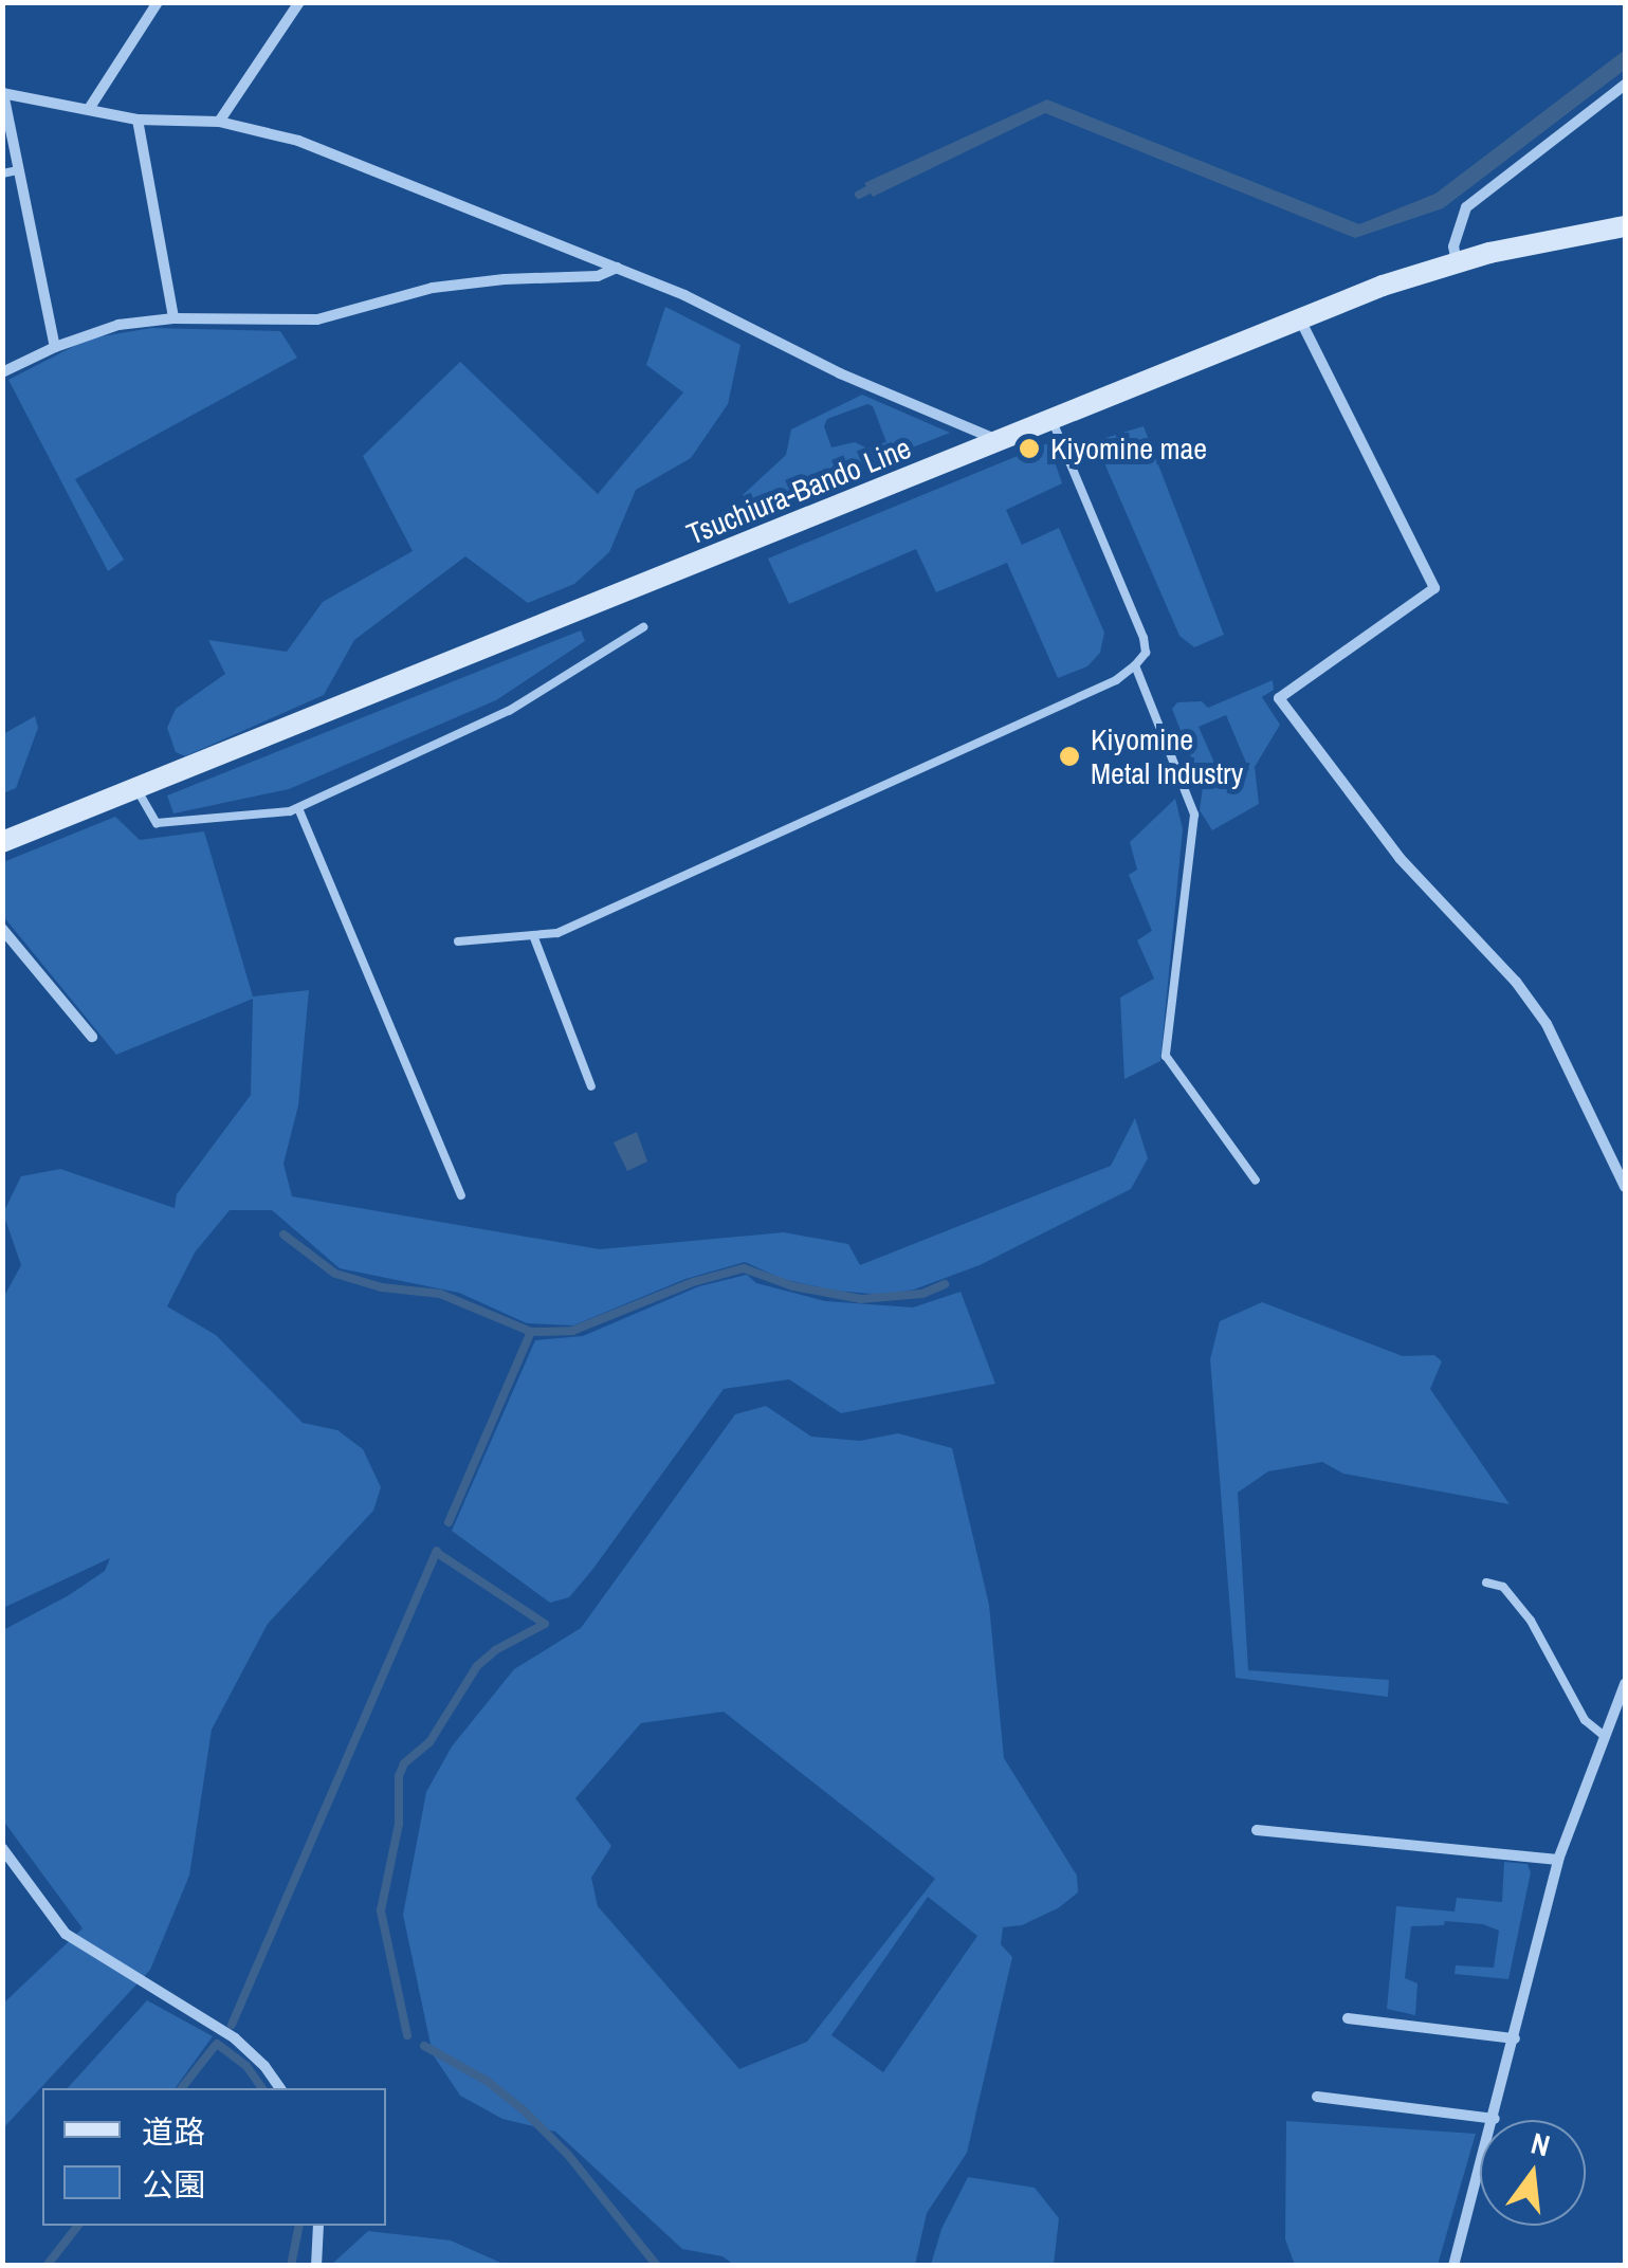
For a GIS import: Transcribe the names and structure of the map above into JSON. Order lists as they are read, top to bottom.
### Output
{
  "streets": {
    "main road": ["Tsuchiura-Bando Line"]
  },
  "places": ["Kiyomine mae", "Kiyomine Metal Industry"],
  "legend": ["道路", "公園"],
  "north": "top"
}
